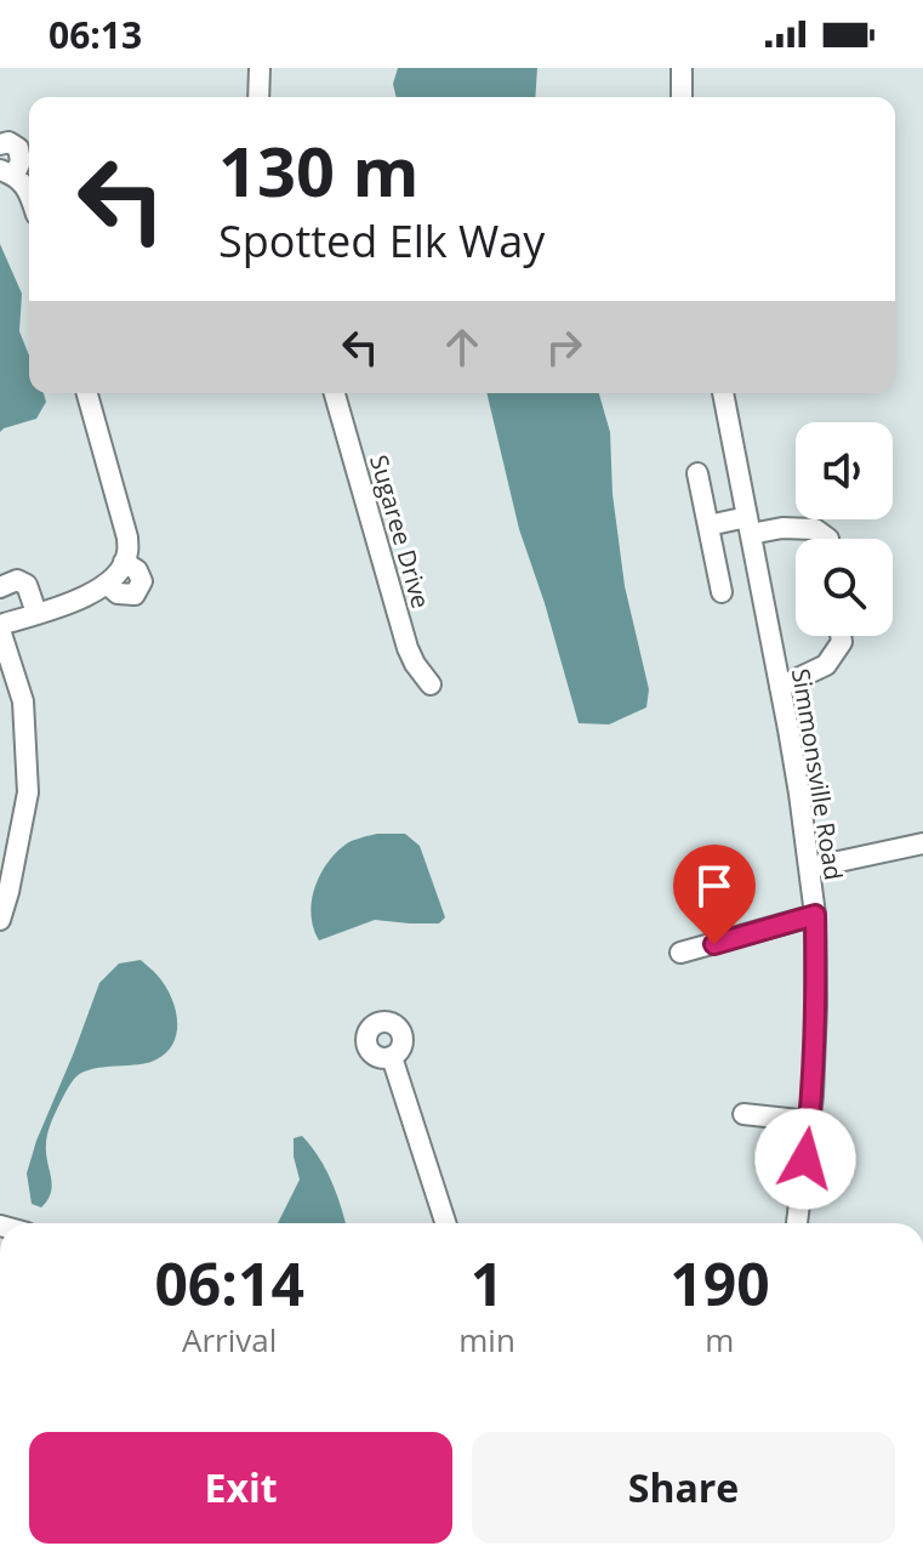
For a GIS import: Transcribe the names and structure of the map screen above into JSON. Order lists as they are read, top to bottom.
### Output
{
  "streets": {
    "street": ["Sugaree Drive", "Simmonsville Road"]
  },
  "page": {
    "status": "06:13",
    "turn": ["130 m", "Spotted Elk Way"],
    "eta": [
      "06:14",
      "Arrival",
      "1",
      "min",
      "190",
      "m"
    ],
    "buttons": ["Exit", "Share"]
  }
}
